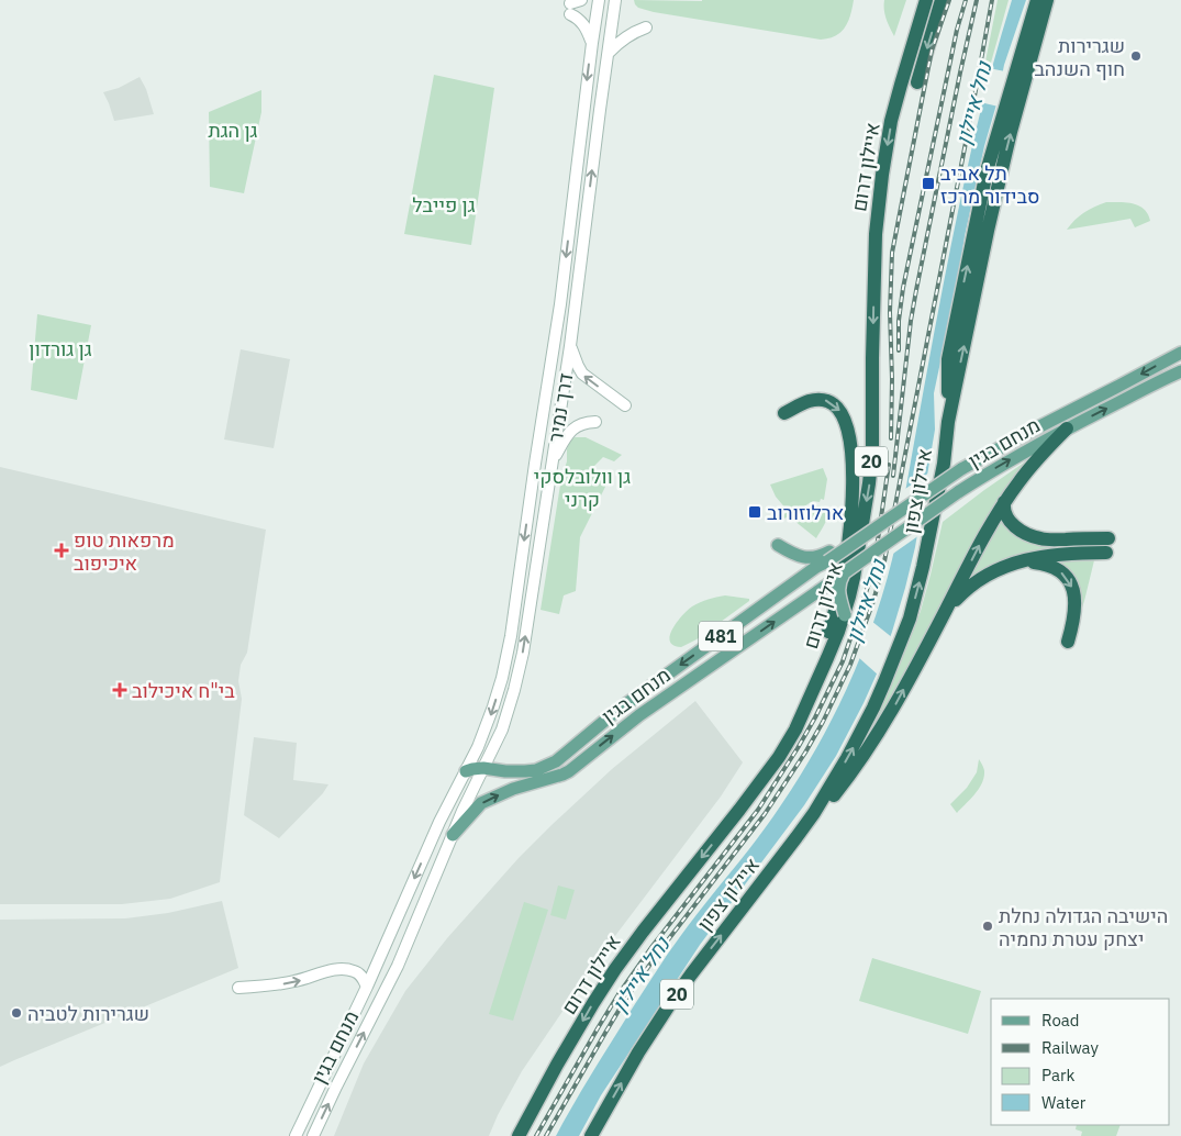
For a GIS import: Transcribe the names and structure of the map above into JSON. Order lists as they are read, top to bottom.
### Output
{
  "streets": {
    "highway": ["איילון דרום", "20", "איילון צפון"],
    "main road": ["דרך נמיר", "מנחם בגין", "481"]
  },
  "crossings": [
    ["דרך נמיר", "מנחם בגין"]
  ],
  "water": ["נחל איילון"],
  "parks": [
    "גן הגת",
    "גן פייבל",
    "גן גורדון",
    "גן וולובלסקי קרני"
  ],
  "places": {
    "other": ["שגרירות חוף השנהב", "הישיבה הגדולה נחלת יצחק עטרת נחמיה", "שגרירות לטביה"],
    "transit": ["תל אביב סבידור מרכז", "ארלוזורוב"],
    "health": ["מרפאות טופ איכיפוב", "בי\"ח איכילוב"]
  },
  "legend": [
    "Road",
    "Railway",
    "Park",
    "Water"
  ]
}
